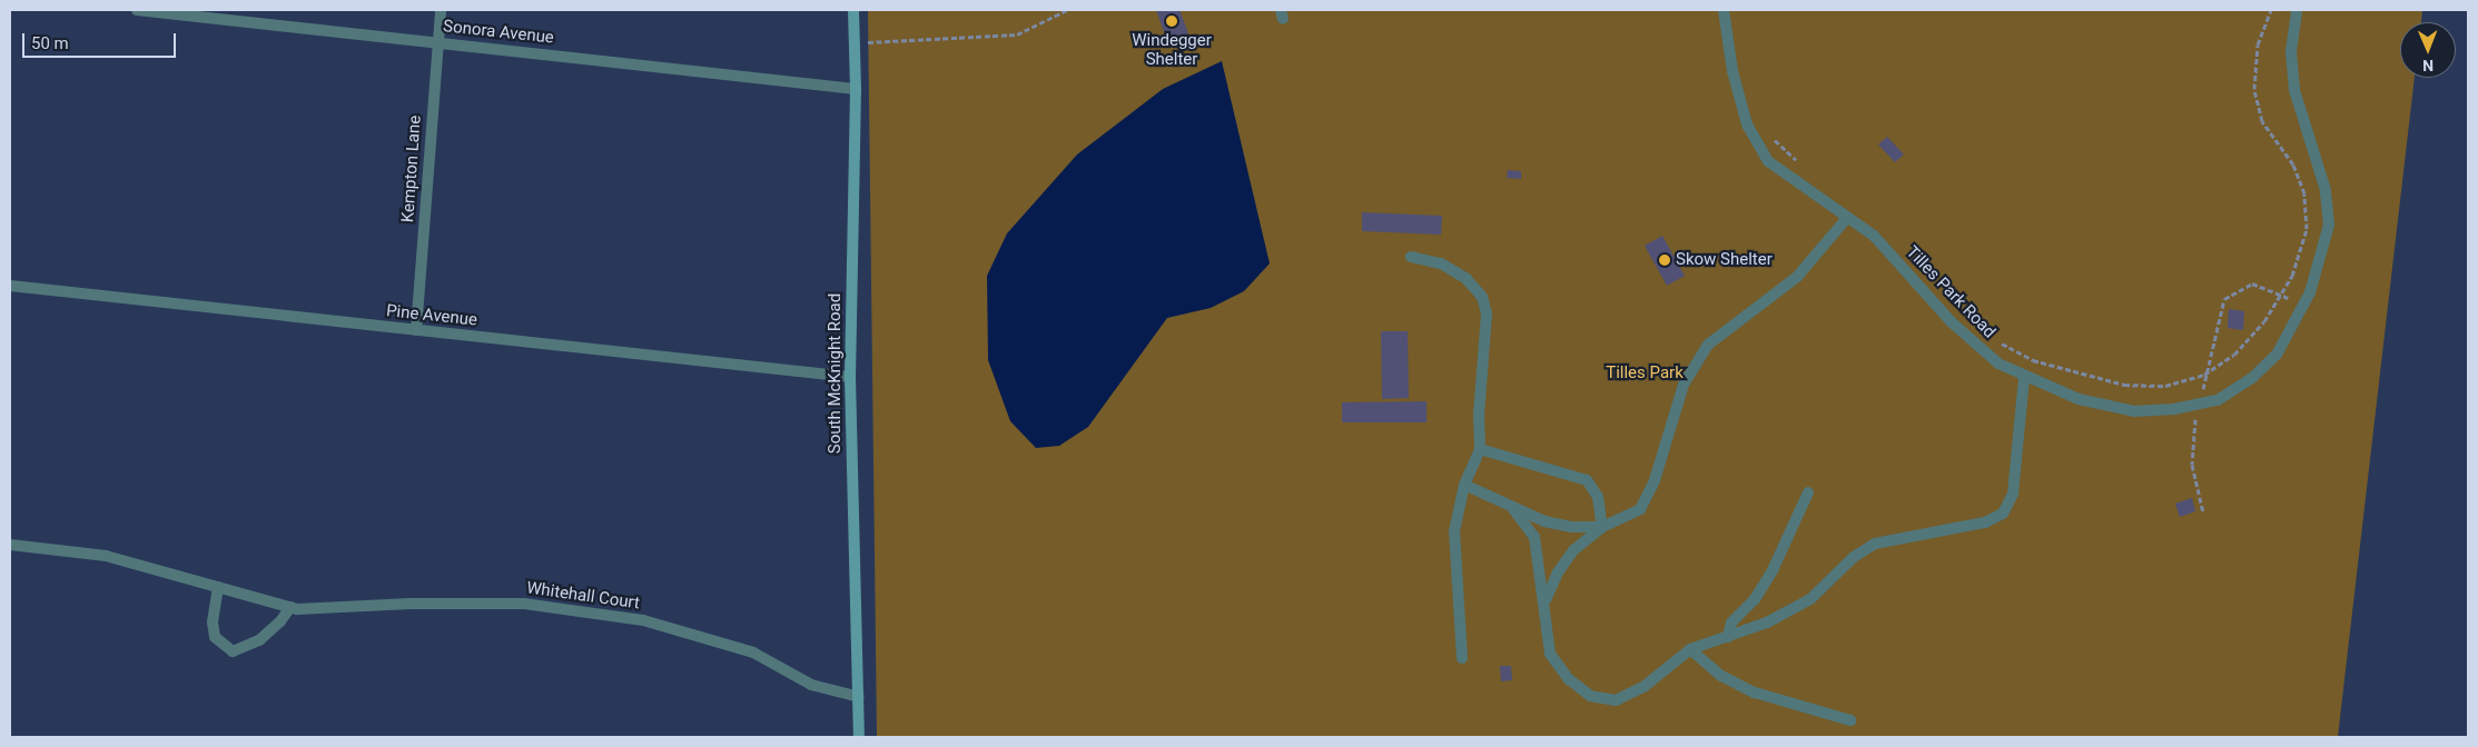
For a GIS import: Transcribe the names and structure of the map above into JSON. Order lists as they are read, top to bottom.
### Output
{
  "streets": {
    "main road": ["South McKnight Road"],
    "street": [
      "Sonora Avenue",
      "Kempton Lane",
      "Tilles Park Road",
      "Pine Avenue",
      "Whitehall Court"
    ]
  },
  "crossings": [
    ["Sonora Avenue", "Kempton Lane"],
    ["Sonora Avenue", "South McKnight Road"],
    ["Kempton Lane", "Pine Avenue"],
    ["Pine Avenue", "South McKnight Road"],
    ["South McKnight Road", "Whitehall Court"]
  ],
  "parks": ["Tilles Park"],
  "places": ["Windegger Shelter", "Skow Shelter"],
  "scale_bar": "50 m",
  "north": "bottom"
}
